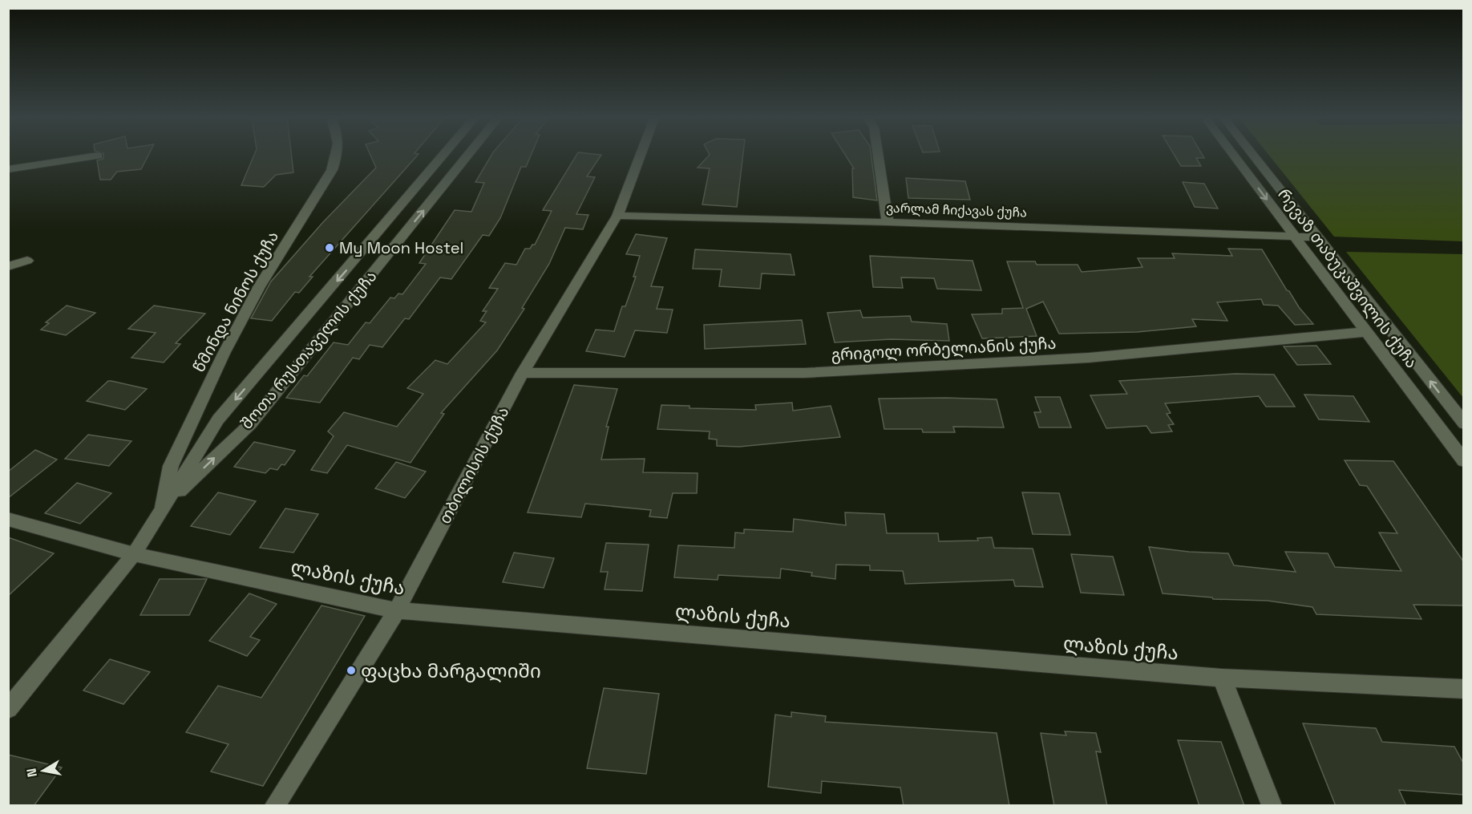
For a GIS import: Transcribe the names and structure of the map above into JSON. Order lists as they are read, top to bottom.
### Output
{
  "streets": {
    "street": [
      "ვარლამ ჩიქავას ქუჩა",
      "რევაზ თაბუკაშვილის ქუჩა",
      "წმინდა ნინოს ქუჩა",
      "გრიგოლ ორბელიანის ქუჩა",
      "შოთა რუსთაველის ქუჩა",
      "თბილისის ქუჩა",
      "ლაზის ქუჩა"
    ]
  },
  "crossings": [
    ["ვარლამ ჩიქავას ქუჩა", "რევაზ თაბუკაშვილის ქუჩა"],
    ["ვარლამ ჩიქავას ქუჩა", "თბილისის ქუჩა"],
    ["რევაზ თაბუკაშვილის ქუჩა", "გრიგოლ ორბელიანის ქუჩა"],
    ["წმინდა ნინოს ქუჩა", "შოთა რუსთაველის ქუჩა"],
    ["გრიგოლ ორბელიანის ქუჩა", "თბილისის ქუჩა"],
    ["შოთა რუსთაველის ქუჩა", "ლაზის ქუჩა"],
    ["თბილისის ქუჩა", "ლაზის ქუჩა"]
  ],
  "places": ["My Moon Hostel", "ფაცხა მარგალიში"],
  "north": "left"
}
